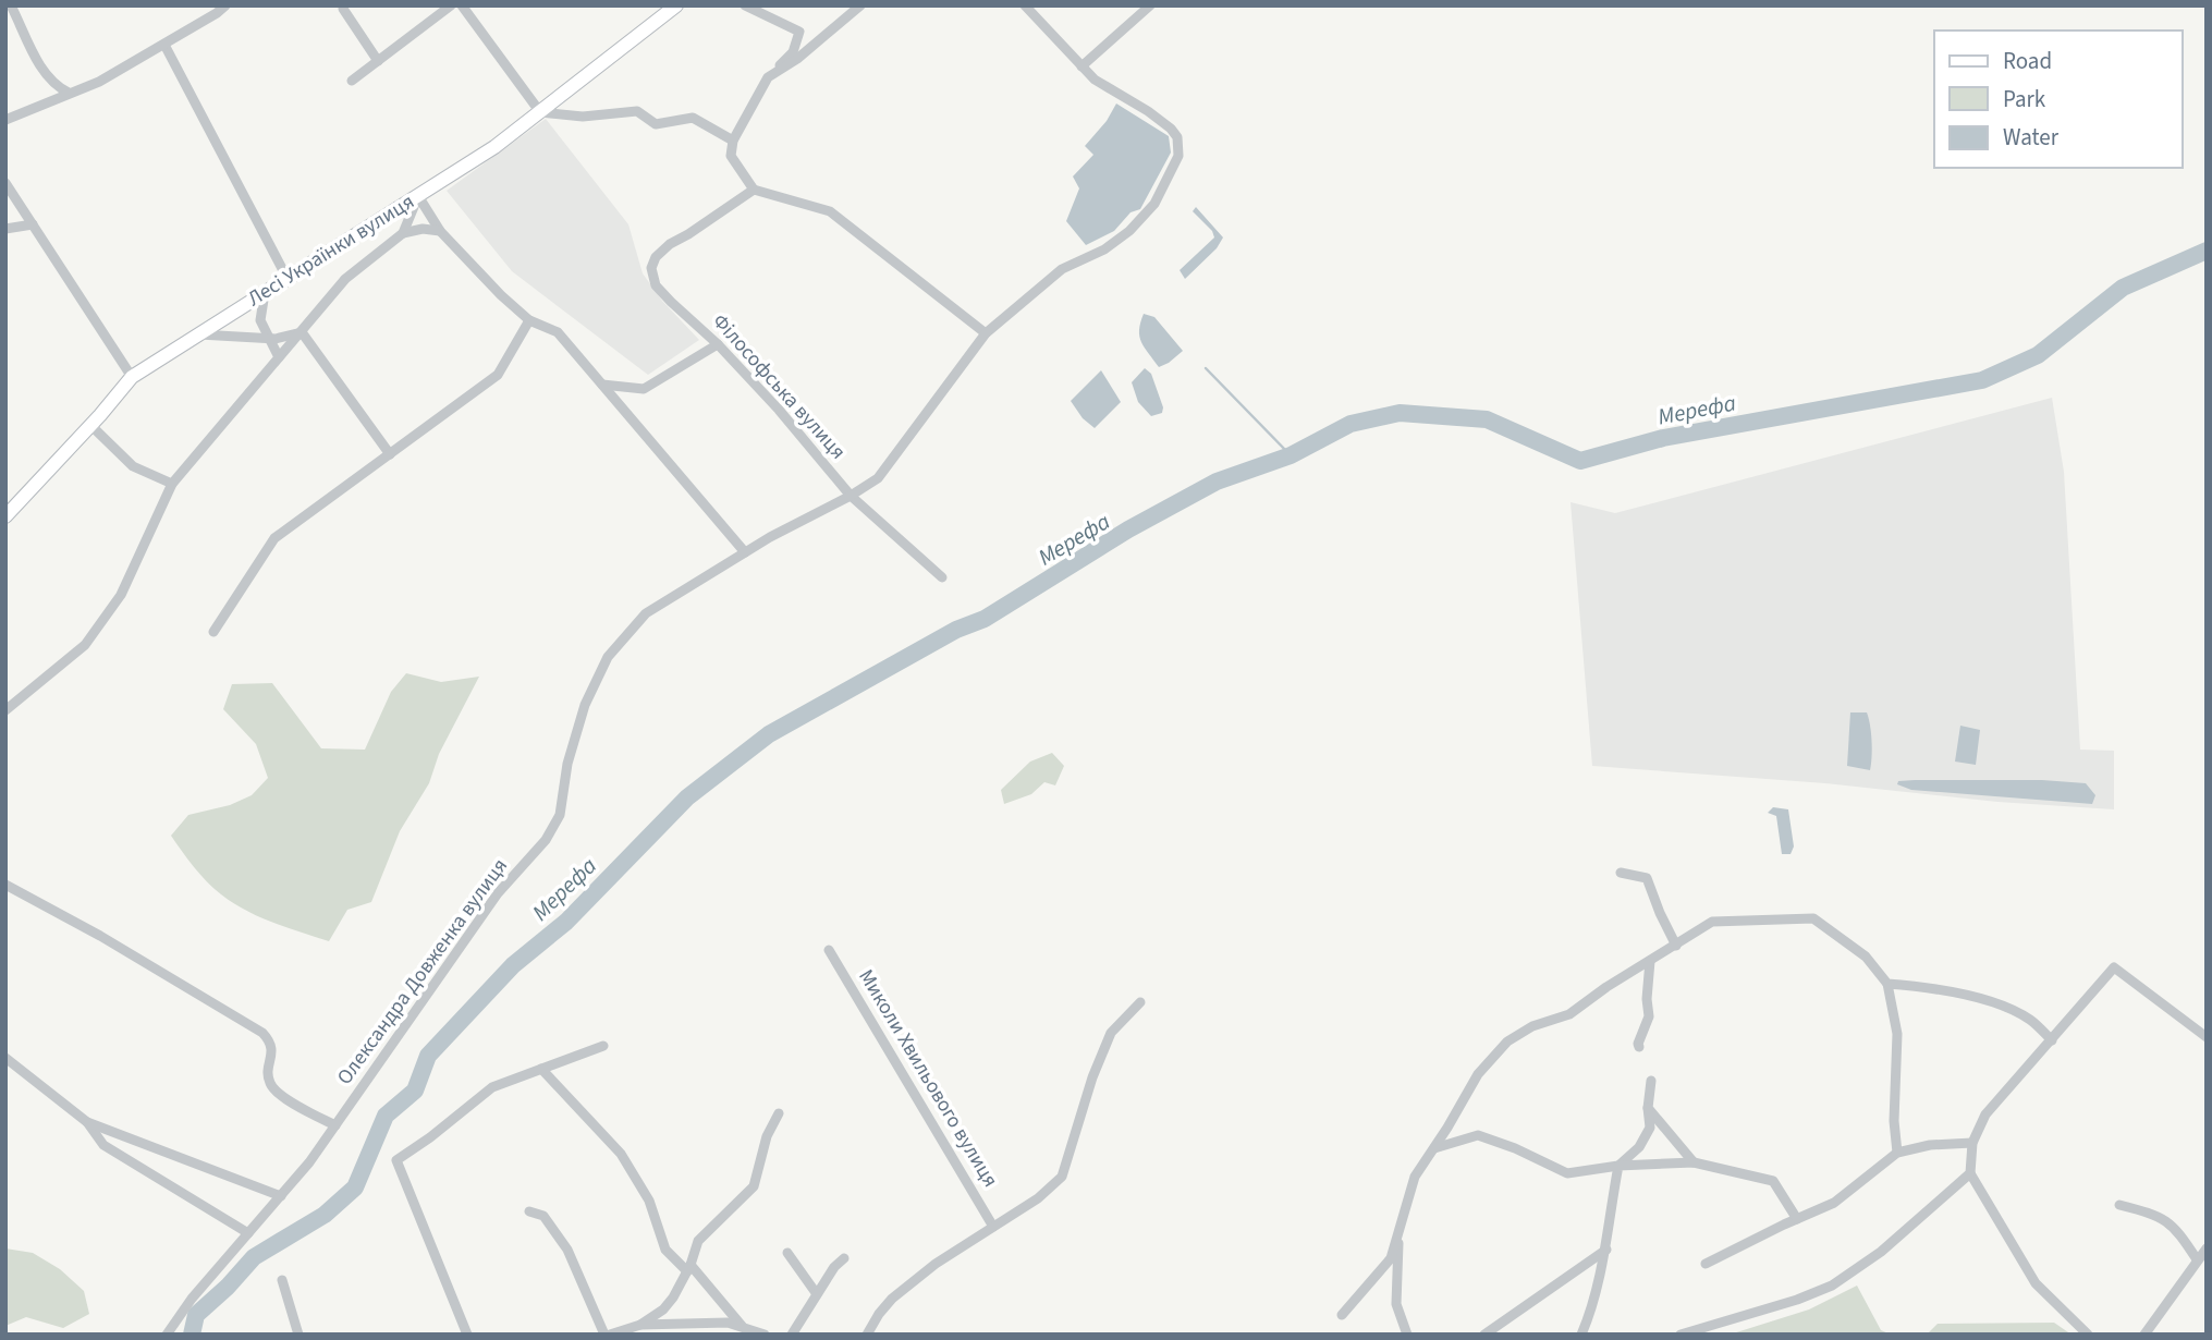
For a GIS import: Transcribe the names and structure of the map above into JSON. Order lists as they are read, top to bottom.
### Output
{
  "streets": {
    "street": [
      "Лесі Українки вулиця",
      "Філософська вулиця",
      "Олександра Довженка вулиця",
      "Миколи Хвильового вулиця"
    ]
  },
  "crossings": [
    ["Філософська вулиця", "Олександра Довженка вулиця"]
  ],
  "water": ["Мерефа"],
  "legend": ["Road", "Park", "Water"]
}
